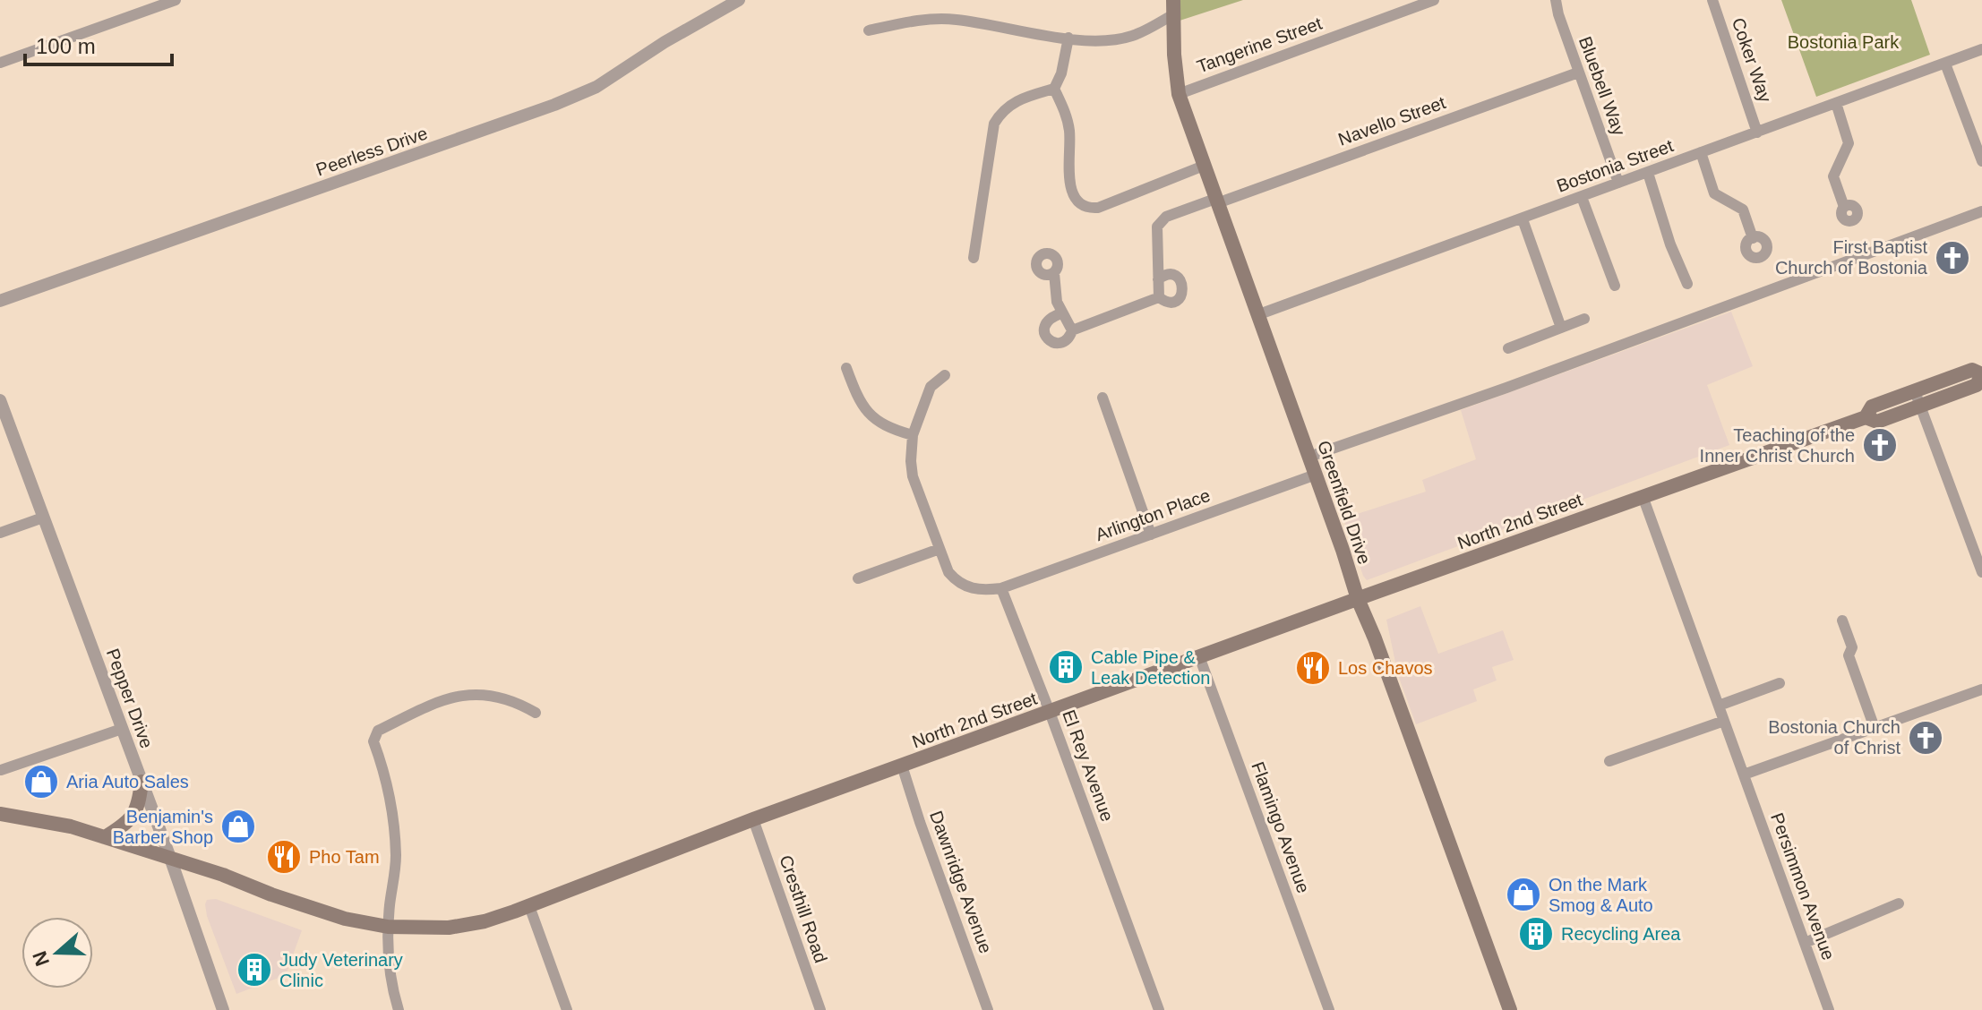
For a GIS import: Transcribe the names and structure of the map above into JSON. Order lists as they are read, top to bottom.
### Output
{
  "streets": {
    "main road": ["Greenfield Drive", "North 2nd Street"],
    "street": [
      "Tangerine Street",
      "Coker Way",
      "Bluebell Way",
      "Navello Street",
      "Peerless Drive",
      "Bostonia Street",
      "Arlington Place",
      "Pepper Drive",
      "El Rey Avenue",
      "Flamingo Avenue",
      "Dawnridge Avenue",
      "Persimmon Avenue",
      "Cresthill Road"
    ]
  },
  "crossings": [
    ["Tangerine Street", "Greenfield Drive"],
    ["Coker Way", "Bostonia Street"],
    ["Bluebell Way", "Navello Street"],
    ["Bluebell Way", "Bostonia Street"],
    ["Navello Street", "Greenfield Drive"],
    ["Bostonia Street", "Greenfield Drive"],
    ["Greenfield Drive", "Arlington Place"],
    ["Greenfield Drive", "North 2nd Street"],
    ["Arlington Place", "El Rey Avenue"],
    ["North 2nd Street", "Pepper Drive"],
    ["North 2nd Street", "El Rey Avenue"],
    ["North 2nd Street", "Flamingo Avenue"],
    ["North 2nd Street", "Dawnridge Avenue"],
    ["North 2nd Street", "Cresthill Road"]
  ],
  "parks": ["Bostonia Park"],
  "places": {
    "church": ["First Baptist Church of Bostonia", "Teaching of the Inner Christ Church", "Bostonia Church of Christ"],
    "building": ["Cable Pipe & Leak Detection", "Recycling Area", "Judy Veterinary Clinic"],
    "restaurant": ["Los Chavos", "Pho Tam"],
    "shop": ["Aria Auto Sales", "Benjamin's Barber Shop", "On the Mark Smog & Auto"]
  },
  "scale_bar": "100 m",
  "north": "left"
}
